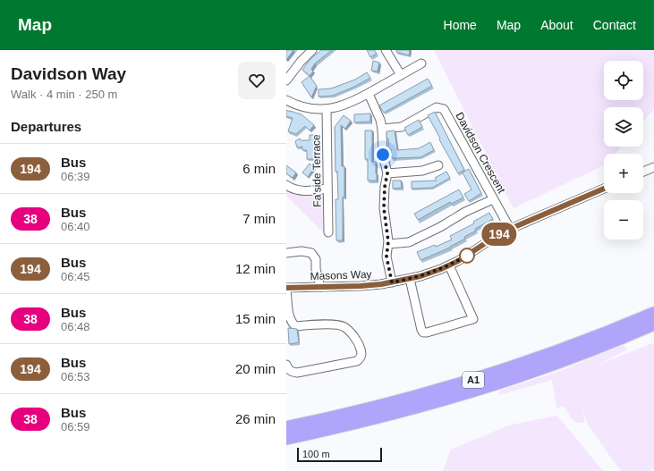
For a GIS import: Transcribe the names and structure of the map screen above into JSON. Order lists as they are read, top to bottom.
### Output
{
  "streets": {
    "highway": ["A1"],
    "street": ["Davidson Crescent", "Fa'side Terrace", "Masons Way"]
  },
  "crossings": [
    ["Davidson Crescent", "Masons Way"]
  ],
  "lines": ["bus line 194"],
  "scale_bar": "100 m",
  "page": {
    "header": "Map",
    "nav": [
      "Home",
      "Map",
      "About",
      "Contact"
    ],
    "heading": [
      ["Davidson Way", "Walk · 4 min · 250 m"],
      "Departures"
    ],
    "on_map": "194",
    "map_buttons": ["+", "−"],
    "list": [
      {
        "mark": "194",
        "name": "Bus",
        "note": "06:39",
        "value": "6 min"
      },
      {
        "mark": "38",
        "name": "Bus",
        "note": "06:40",
        "value": "7 min"
      },
      {
        "mark": "194",
        "name": "Bus",
        "note": "06:45",
        "value": "12 min"
      },
      {
        "mark": "38",
        "name": "Bus",
        "note": "06:48",
        "value": "15 min"
      },
      {
        "mark": "194",
        "name": "Bus",
        "note": "06:53",
        "value": "20 min"
      },
      {
        "mark": "38",
        "name": "Bus",
        "note": "06:59",
        "value": "26 min"
      }
    ],
    "scale": "100 m"
  }
}
